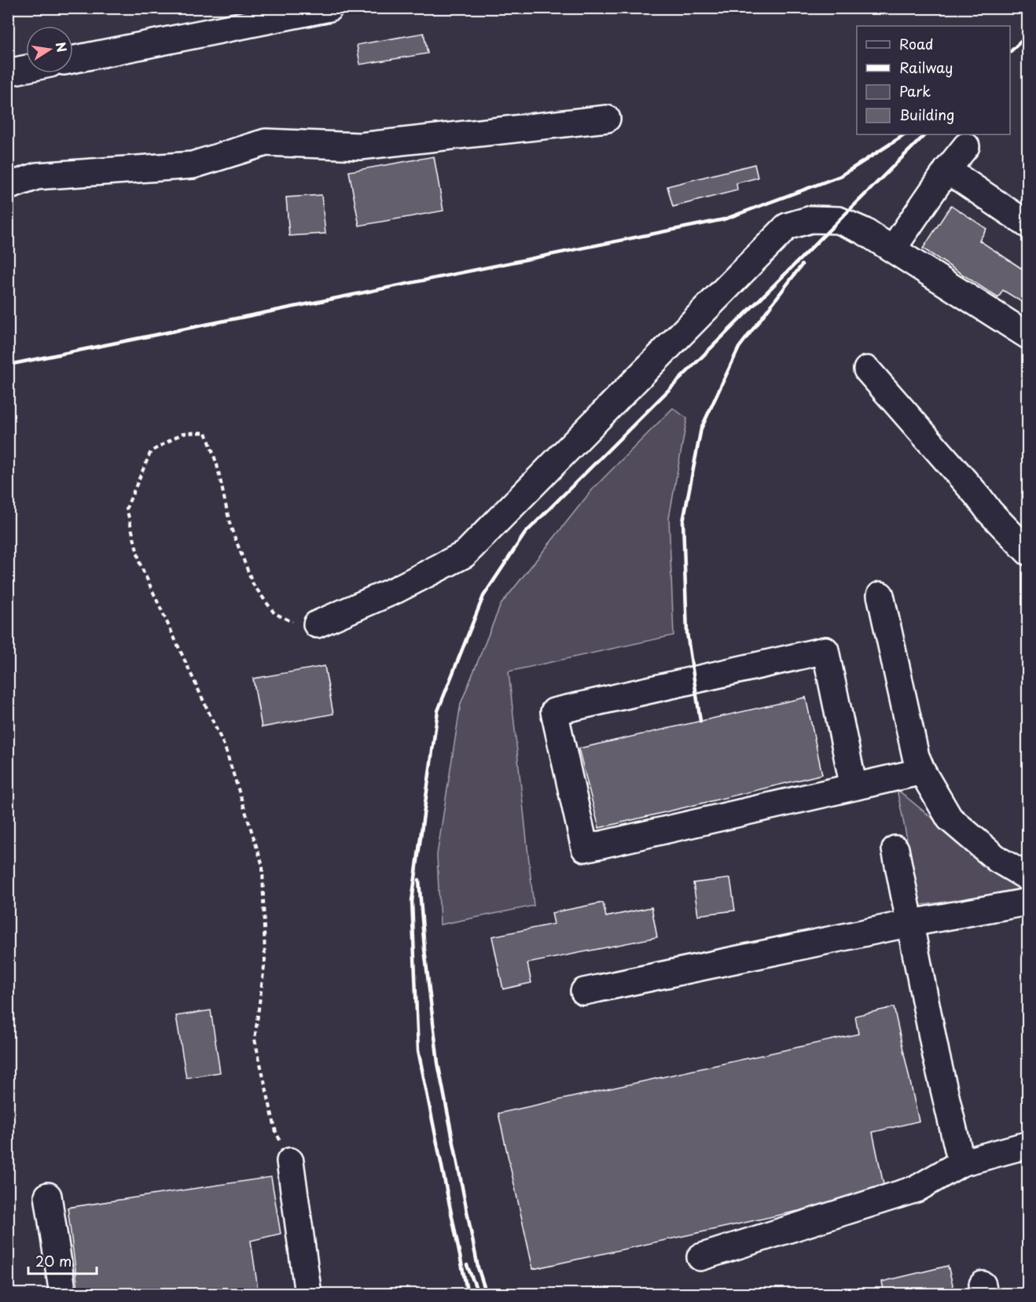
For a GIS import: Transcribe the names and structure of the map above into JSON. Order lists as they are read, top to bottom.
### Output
{
  "legend": [
    "Road",
    "Railway",
    "Park",
    "Building"
  ],
  "scale_bar": "20 m",
  "north": "right"
}
